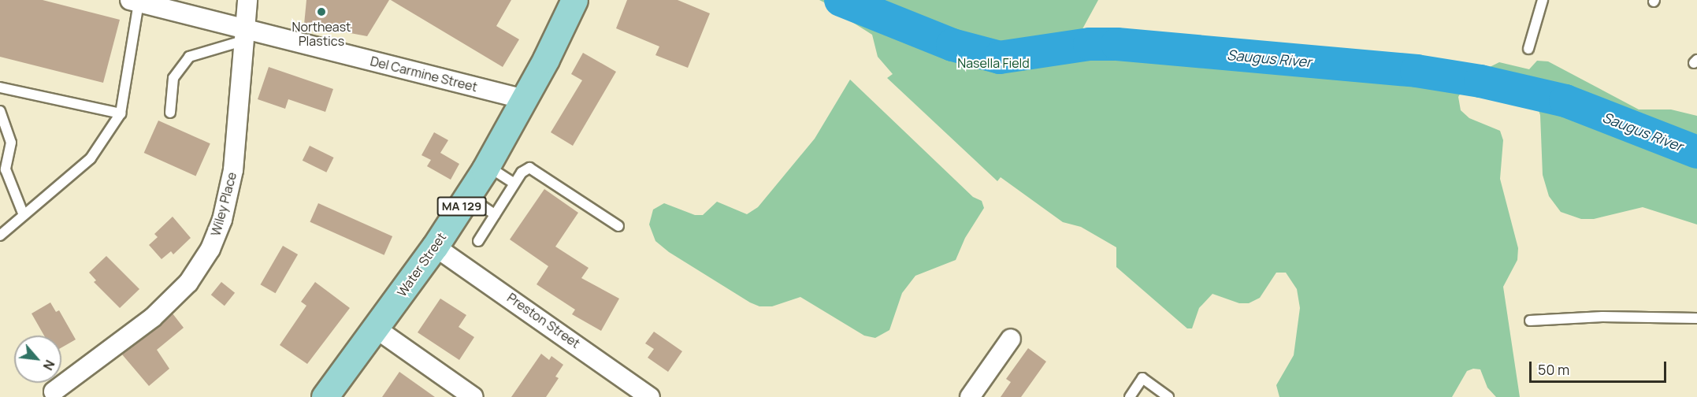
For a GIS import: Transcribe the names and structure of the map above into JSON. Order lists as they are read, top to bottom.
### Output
{
  "streets": {
    "main road": ["MA 129", "Water Street"],
    "street": ["Del Carmine Street", "Wiley Place", "Preston Street"]
  },
  "crossings": [
    ["Del Carmine Street", "Wiley Place"],
    ["Del Carmine Street", "Water Street"],
    ["Water Street", "Preston Street"]
  ],
  "water": ["Saugus River"],
  "parks": ["Nasella Field"],
  "places": ["Northeast Plastics"],
  "scale_bar": "50 m",
  "north": "bottom right"
}
